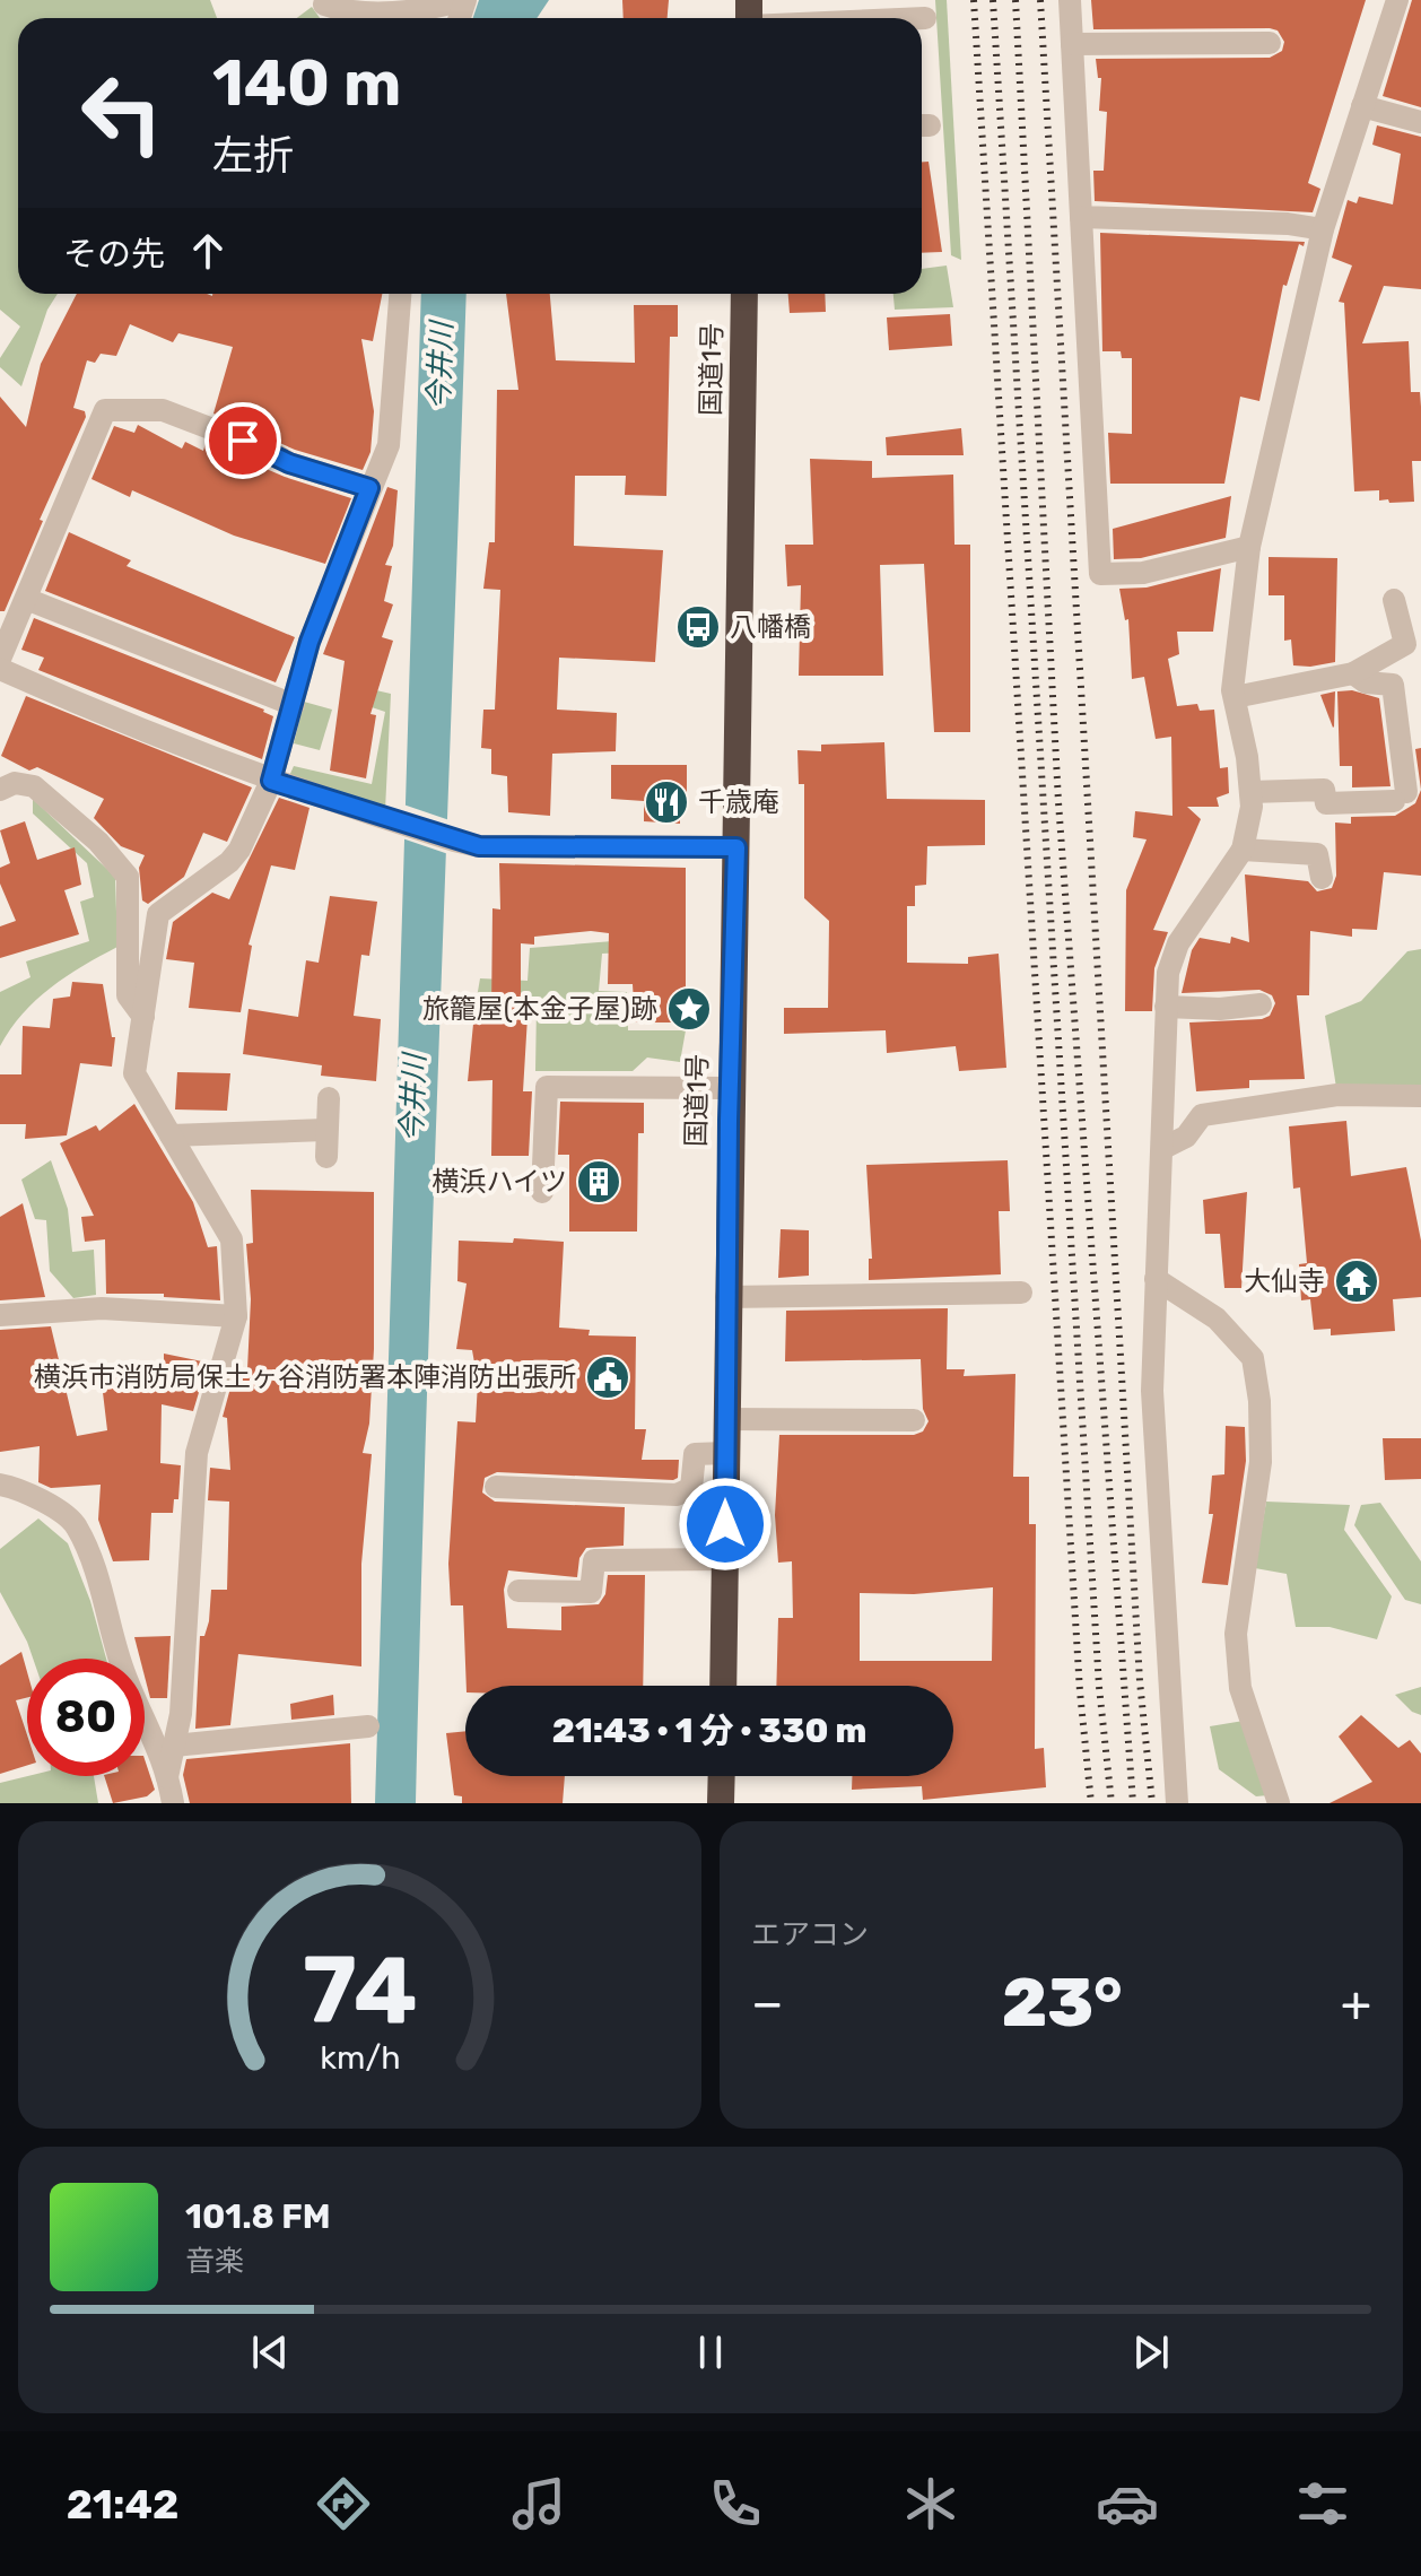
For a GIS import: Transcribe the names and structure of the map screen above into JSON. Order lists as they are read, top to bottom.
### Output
{
  "streets": {
    "highway": ["国道1号"]
  },
  "water": ["今井川"],
  "places": {
    "bus stop": ["八幡橋"],
    "restaurant": ["千歳庵"],
    "place": ["旅籠屋(本金子屋)跡"],
    "building": ["横浜ハイツ"],
    "temple": ["大仙寺"],
    "public building": ["横浜市消防局保土ヶ谷消防署本陣消防出張所"]
  },
  "page": {
    "turn": ["140 m", "左折"],
    "then": "その先",
    "limit": "80",
    "trip": "21:43 · 1 分 · 330 m",
    "tile": "エアコン",
    "heat": ["−", "23°", "+"],
    "song": ["101.8 FM", "音楽"],
    "tabs": "21:42",
    "gauge": ["74", "km/h"]
  }
}
